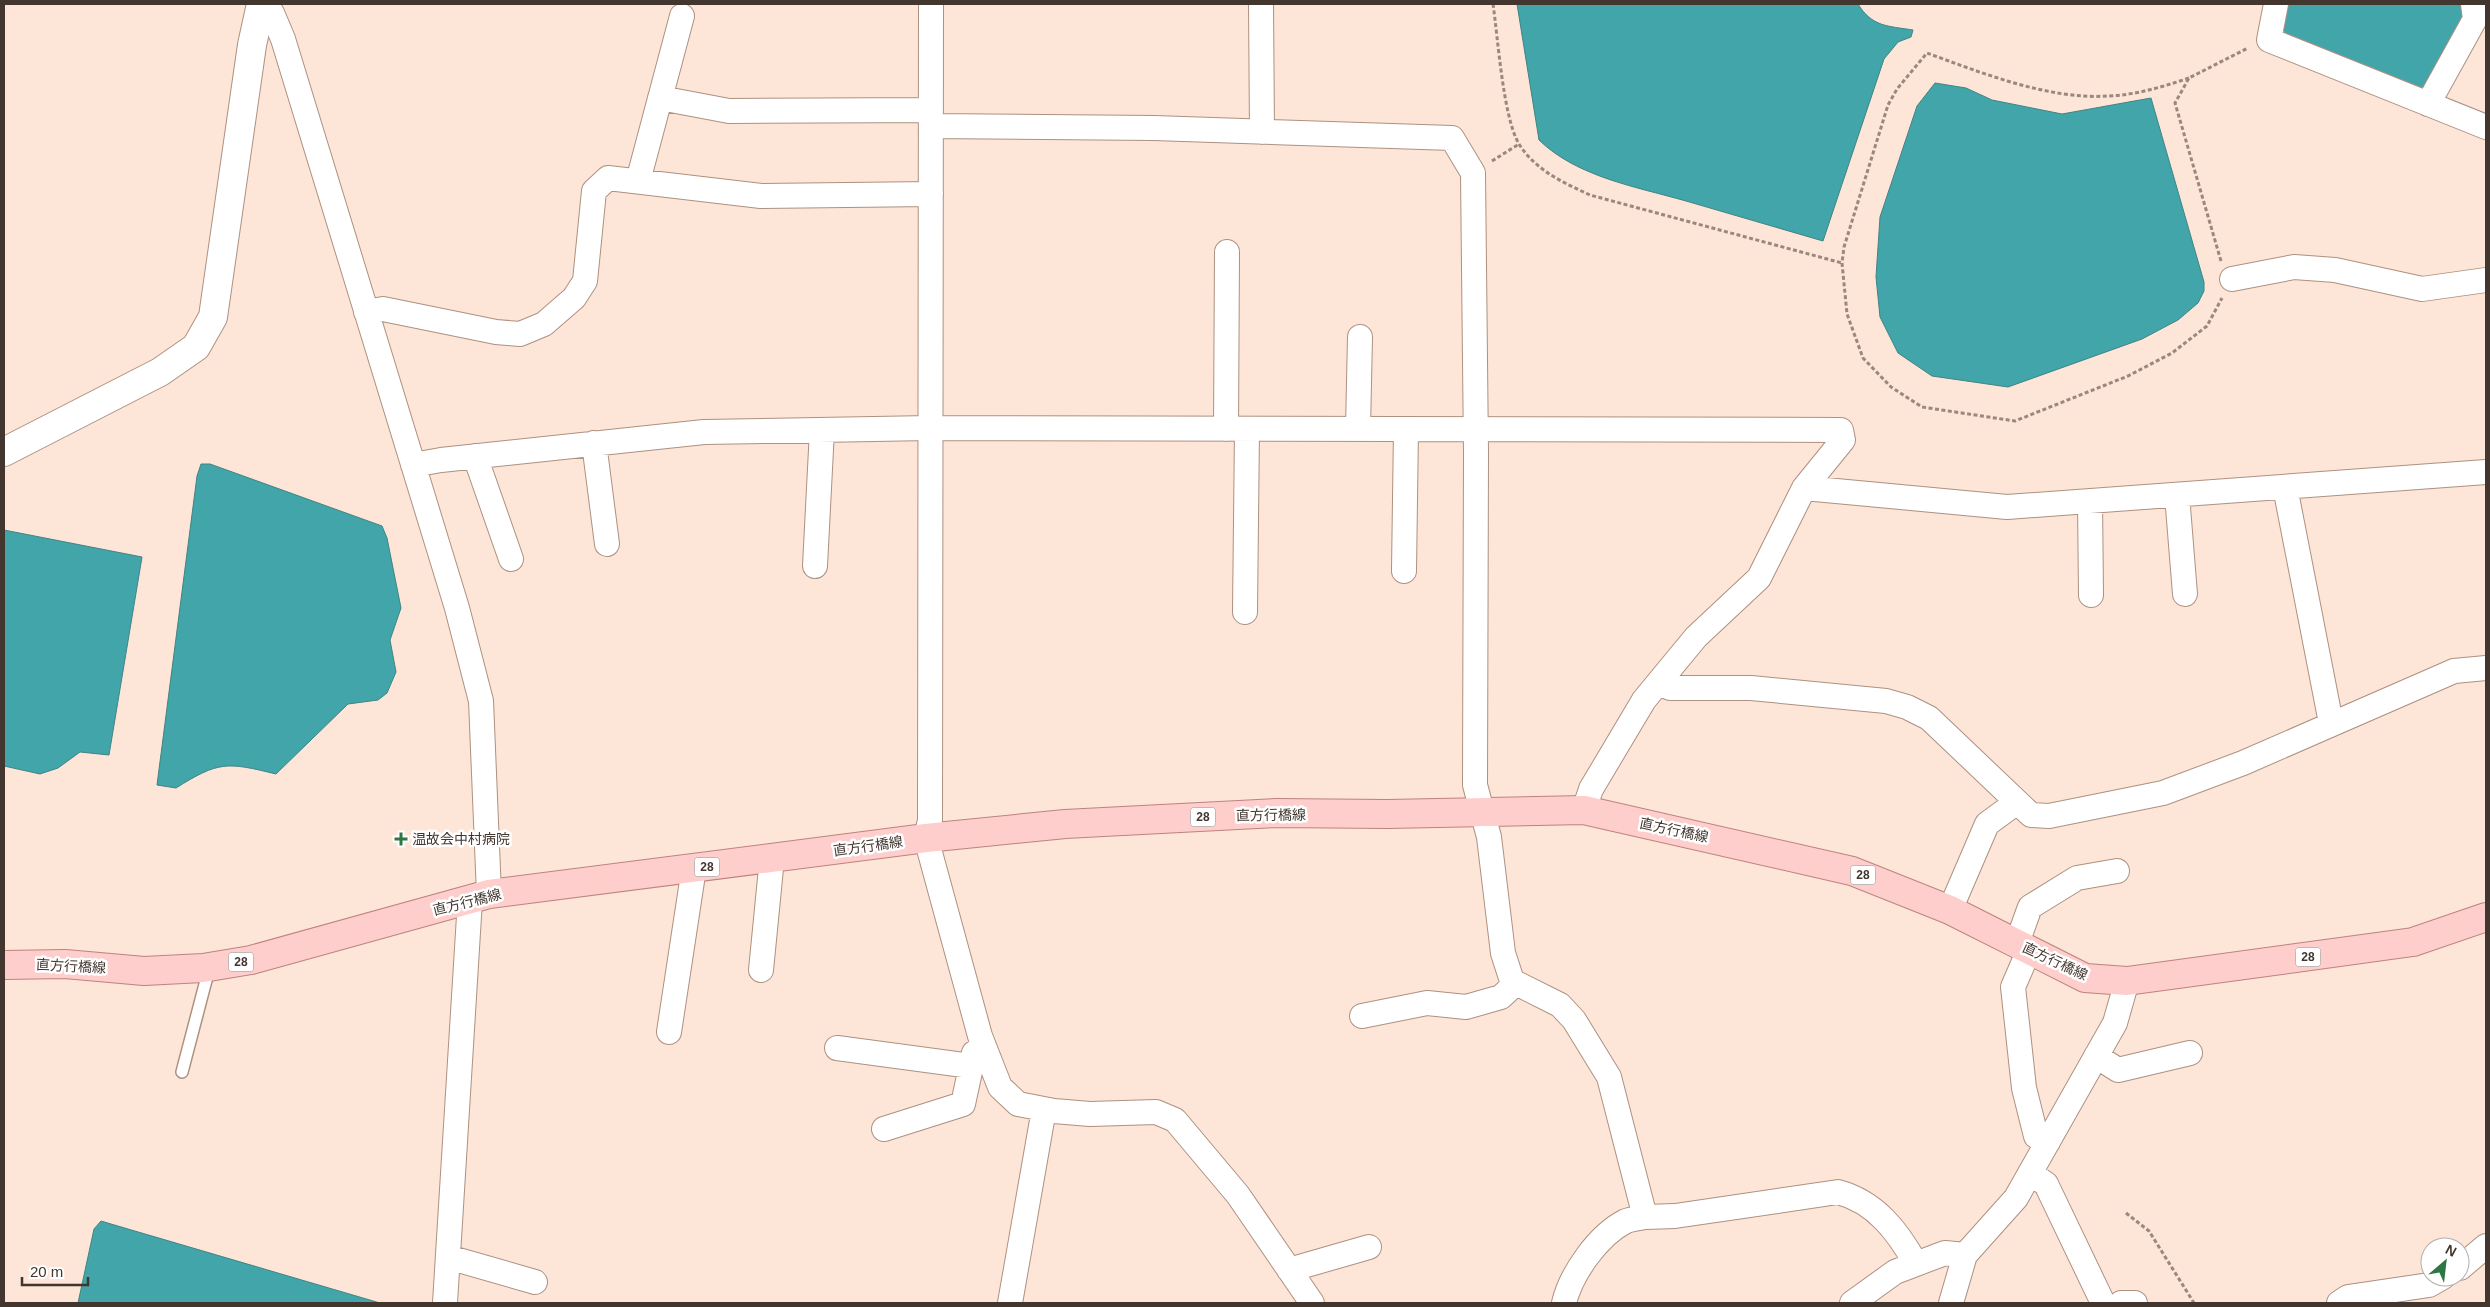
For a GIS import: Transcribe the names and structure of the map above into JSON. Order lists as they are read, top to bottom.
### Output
{
  "streets": {
    "main road": ["直方行橋線", "28"]
  },
  "places": {
    "health": ["温故会中村病院"]
  },
  "scale_bar": "20 m",
  "north": "top right"
}
